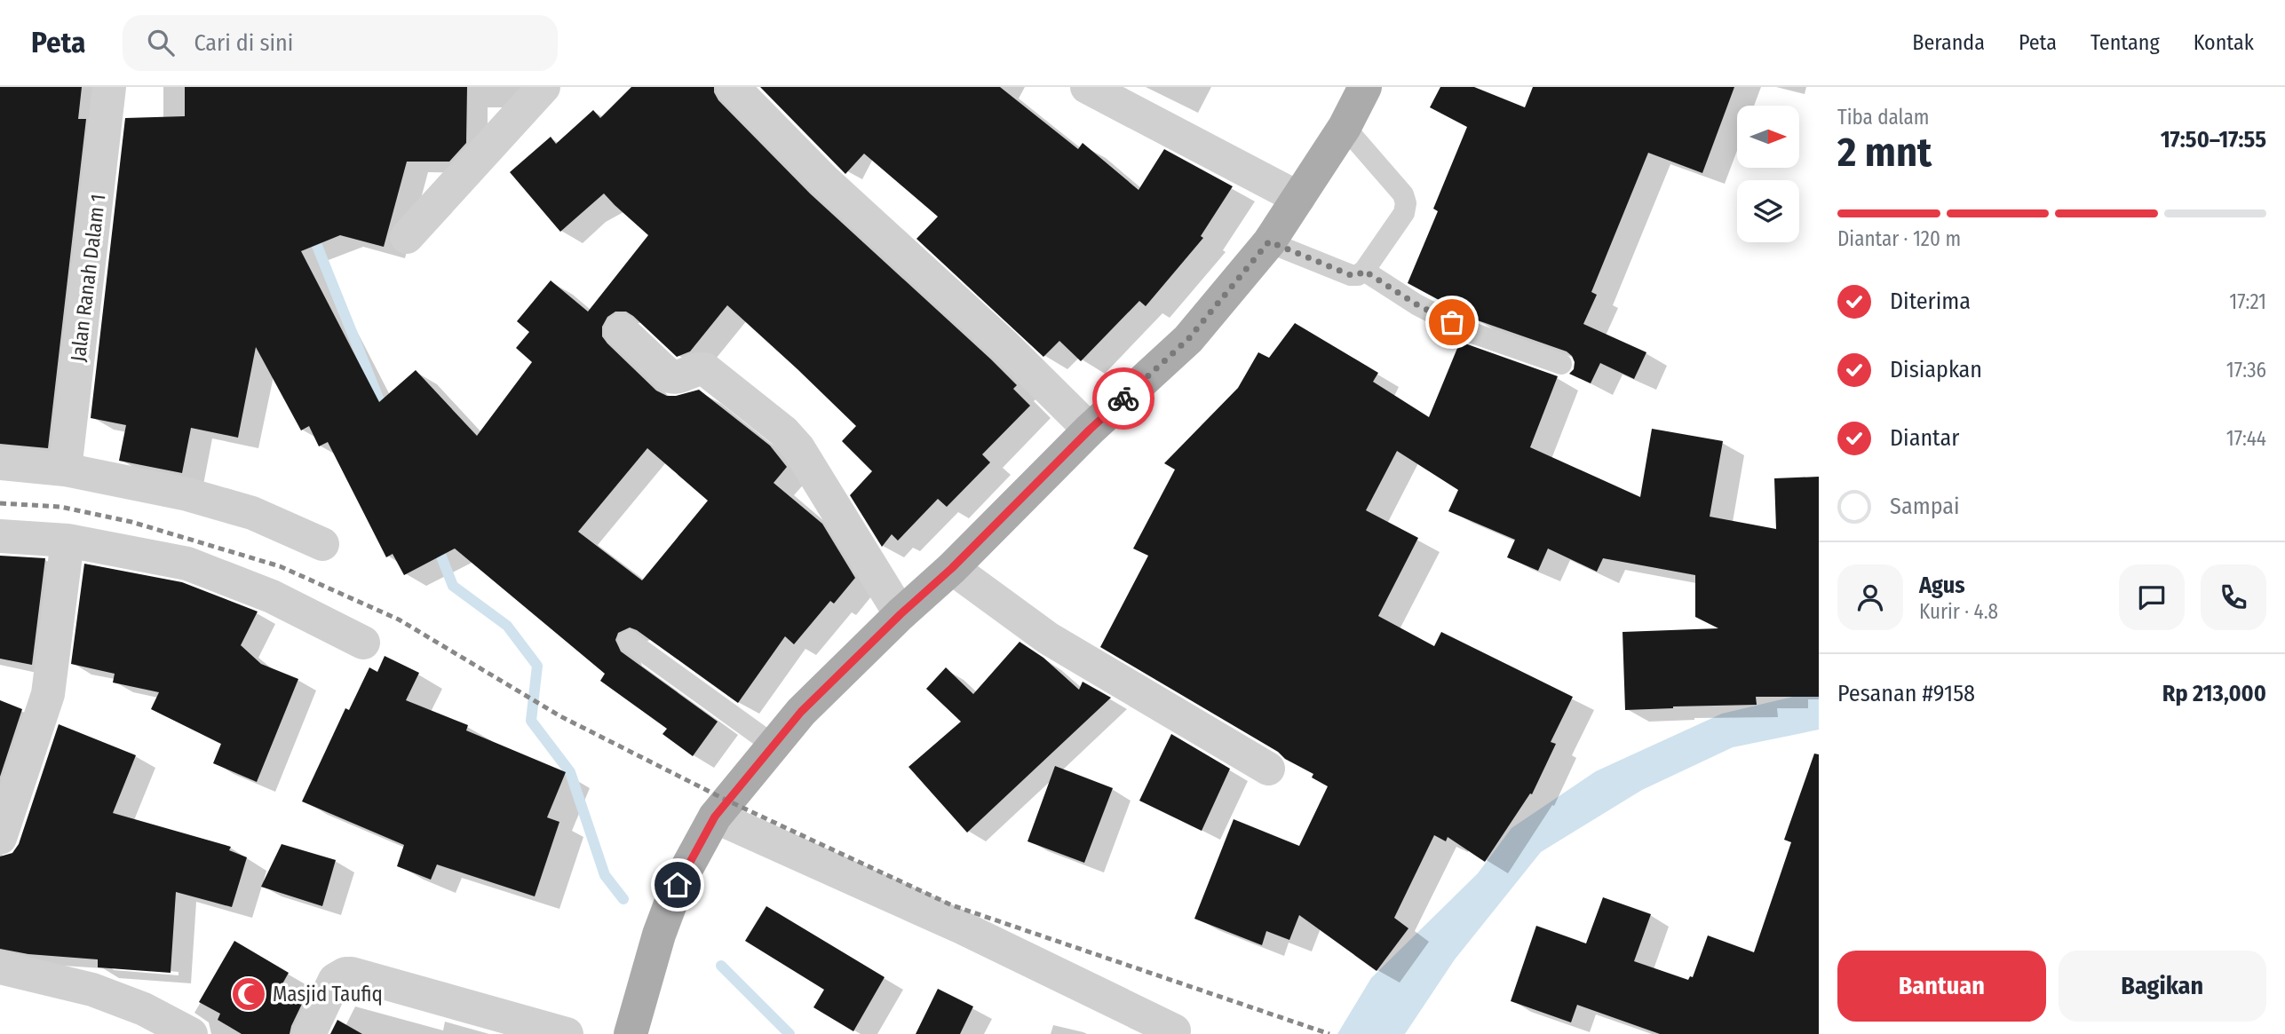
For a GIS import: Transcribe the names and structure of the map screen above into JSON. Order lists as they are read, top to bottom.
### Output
{
  "streets": {
    "street": ["Jalan Ranah Dalam 1"]
  },
  "places": {
    "mosque": ["Masjid Taufiq"]
  },
  "north": "right",
  "page": {
    "header": "Peta",
    "search": "Cari di sini",
    "nav": [
      "Beranda",
      "Peta",
      "Tentang",
      "Kontak"
    ],
    "heading": ["2 mnt", "Tiba dalam", "17:50–17:55"],
    "panel": [
      "Agus",
      "Kurir · 4.8",
      "Pesanan #9158",
      "Rp 213,000"
    ],
    "bar": "Diantar · 120 m",
    "list": [
      ["Diterima", "17:21"],
      ["Disiapkan", "17:36"],
      ["Diantar", "17:44"],
      "Sampai"
    ],
    "buttons": ["Bantuan", "Bagikan"]
  }
}
